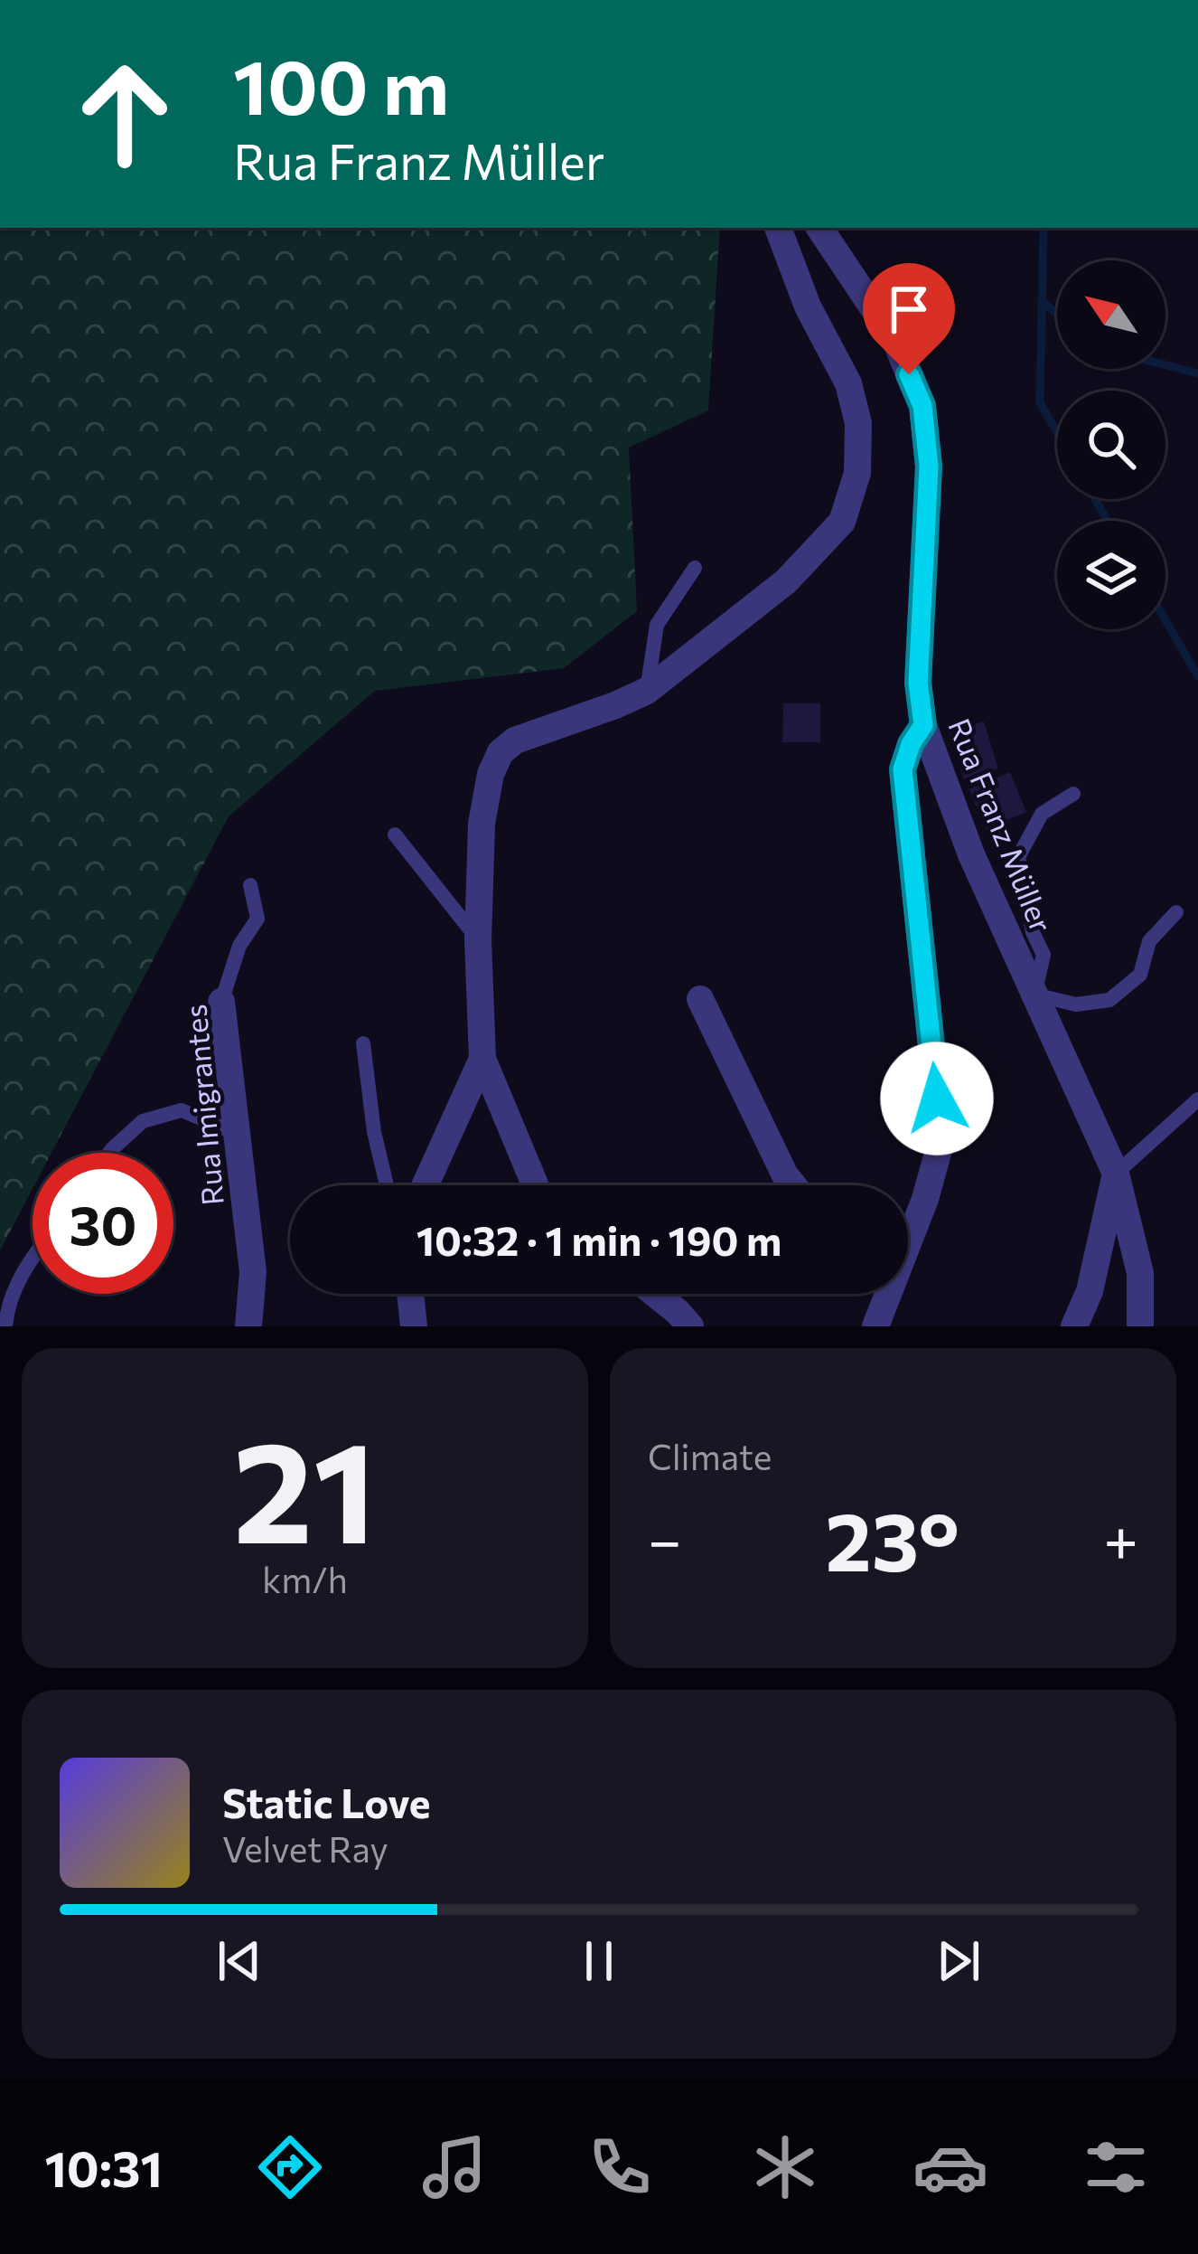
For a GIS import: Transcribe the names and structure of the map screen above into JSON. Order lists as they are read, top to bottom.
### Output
{
  "streets": {
    "street": ["Rua Franz Müller", "Rua Imigrantes"]
  },
  "north": "top left",
  "page": {
    "turn": ["100 m", "Rua Franz Müller"],
    "limit": "30",
    "trip": "10:32 · 1 min · 190 m",
    "tile": [
      ["21", "km/h"],
      "Climate"
    ],
    "heat": ["−", "23°", "+"],
    "song": ["Static Love", "Velvet Ray"],
    "tabs": "10:31"
  }
}
